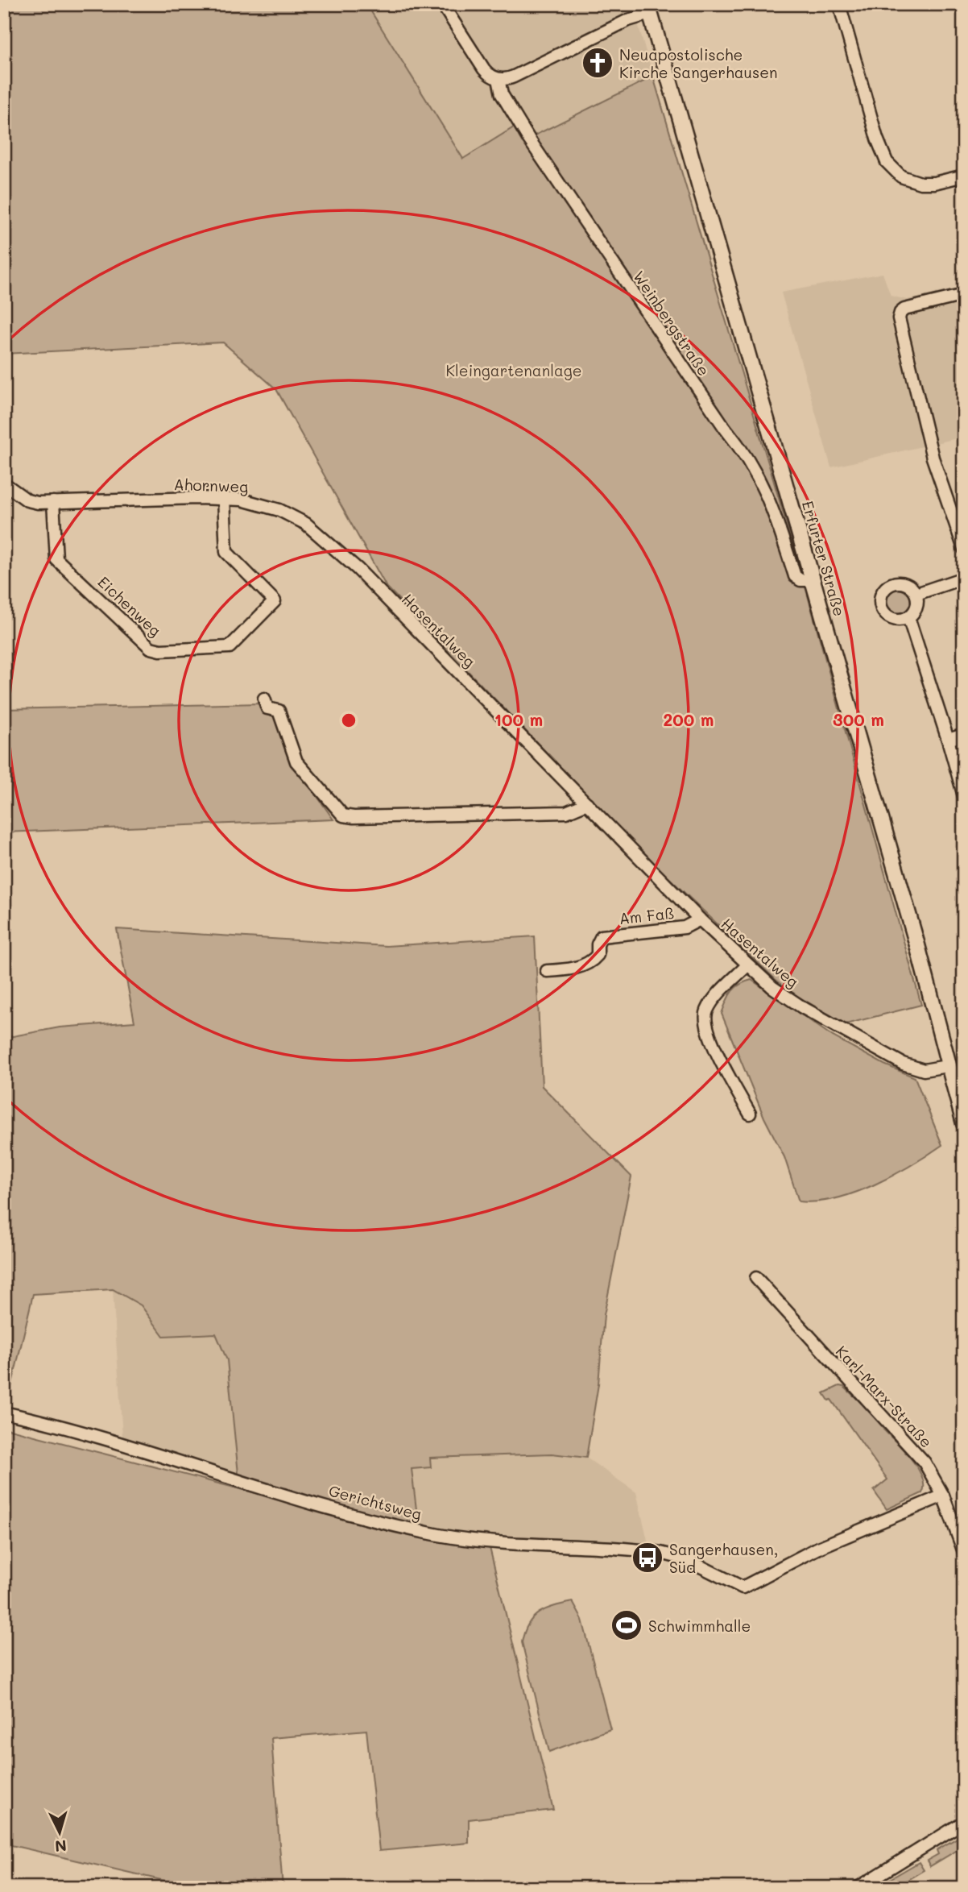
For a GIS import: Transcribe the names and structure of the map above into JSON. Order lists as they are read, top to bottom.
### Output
{
  "streets": {
    "main road": ["Erfurter Straße"],
    "street": [
      "Weinbergstraße",
      "Ahornweg",
      "Eichenweg",
      "Hasentalweg",
      "Am Faß",
      "Karl-Marx-Straße",
      "Gerichtsweg"
    ]
  },
  "crossings": [
    ["Weinbergstraße", "Erfurter Straße"],
    ["Ahornweg", "Eichenweg"],
    ["Ahornweg", "Hasentalweg"],
    ["Erfurter Straße", "Hasentalweg"],
    ["Hasentalweg", "Am Faß"],
    ["Karl-Marx-Straße", "Gerichtsweg"]
  ],
  "parks": ["Kleingartenanlage"],
  "places": {
    "church": ["Neuapostolische Kirche Sangerhausen"],
    "bus stop": ["Sangerhausen, Süd"],
    "sports": ["Schwimmhalle"]
  },
  "north": "bottom",
  "rings": ["100 m", "200 m", "300 m"]
}
